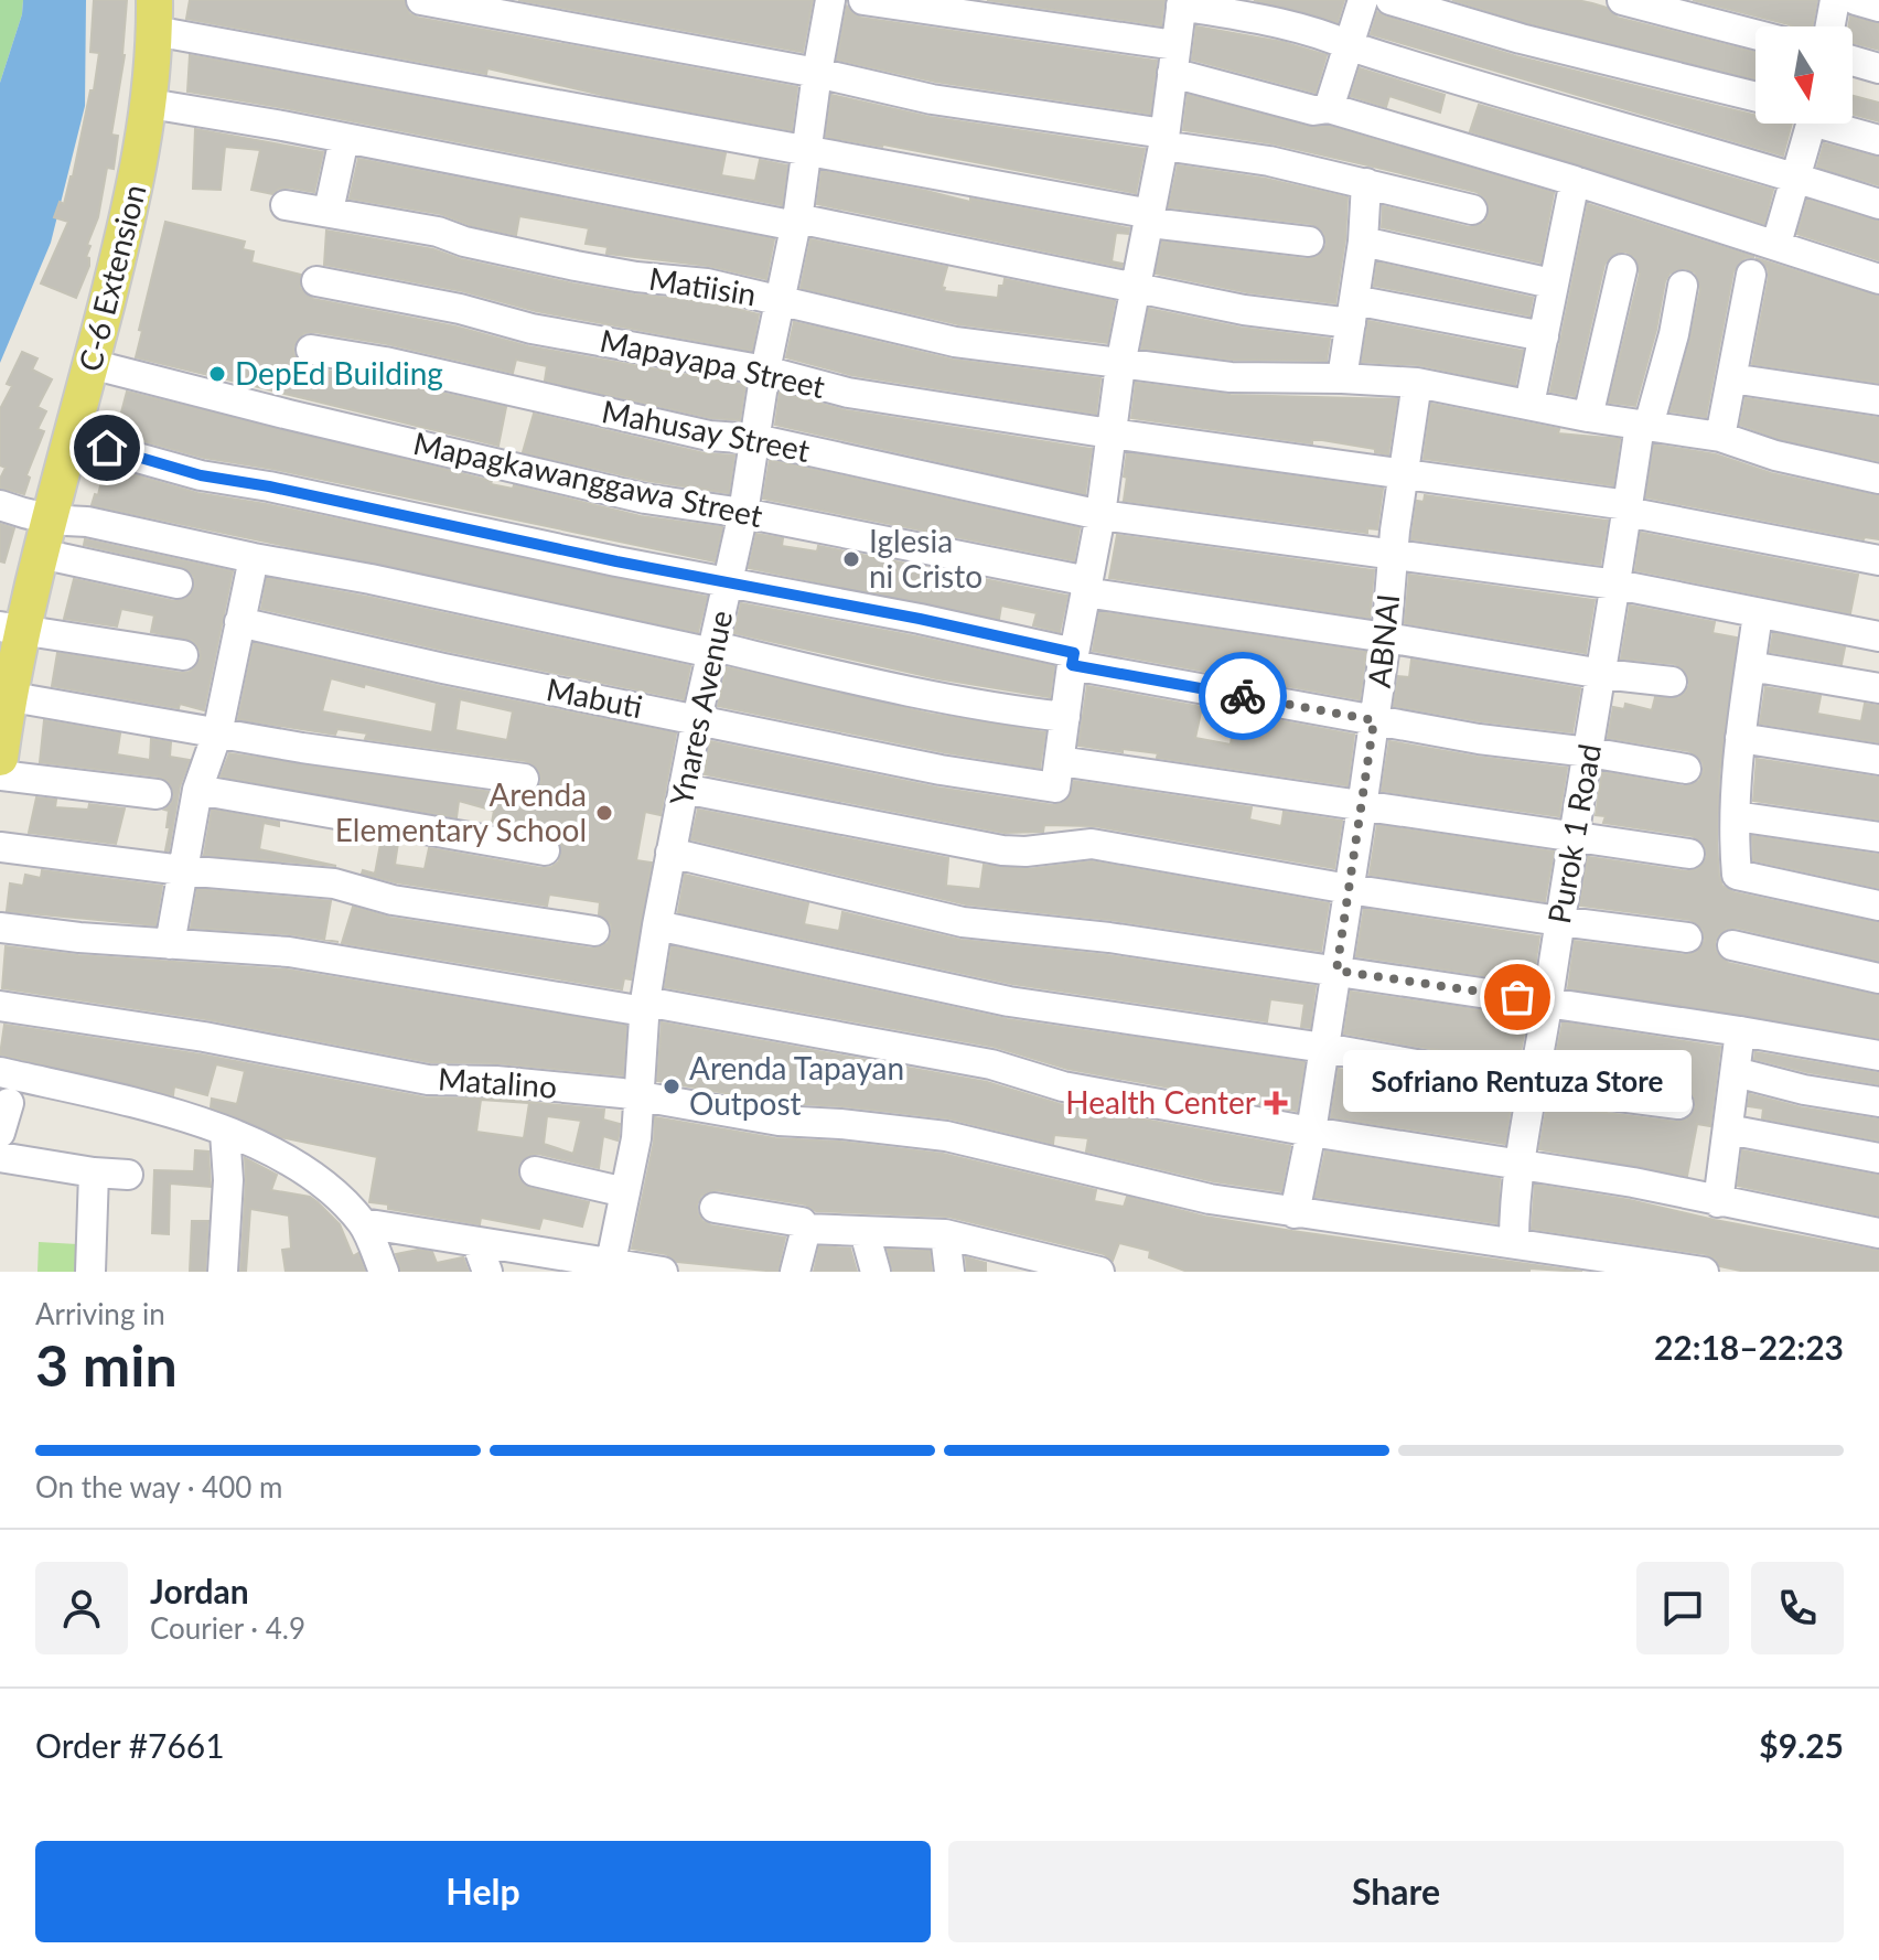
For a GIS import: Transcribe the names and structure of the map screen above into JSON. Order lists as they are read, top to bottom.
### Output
{
  "streets": {
    "main road": ["C-6 Extension"],
    "street": [
      "Matiisin",
      "Mapayapa Street",
      "Mahusay Street",
      "Mapagkawanggawa Street",
      "ABNAI",
      "Mabuti",
      "Ynares Avenue",
      "Purok 1 Road",
      "Matalino"
    ]
  },
  "crossings": [
    ["C-6 Extension", "Mapagkawanggawa Street"],
    ["Matiisin", "ABNAI"],
    ["Matiisin", "Ynares Avenue"],
    ["Matiisin", "Purok 1 Road"],
    ["Mapayapa Street", "ABNAI"],
    ["Mapayapa Street", "Ynares Avenue"],
    ["Mapayapa Street", "Purok 1 Road"],
    ["Mahusay Street", "ABNAI"],
    ["Mahusay Street", "Ynares Avenue"],
    ["Mahusay Street", "Purok 1 Road"],
    ["Mapagkawanggawa Street", "ABNAI"],
    ["Mapagkawanggawa Street", "Ynares Avenue"],
    ["Mapagkawanggawa Street", "Purok 1 Road"],
    ["ABNAI", "Mabuti"],
    ["ABNAI", "Matalino"],
    ["Mabuti", "Ynares Avenue"],
    ["Mabuti", "Purok 1 Road"],
    ["Ynares Avenue", "Matalino"],
    ["Purok 1 Road", "Matalino"]
  ],
  "places": {
    "other": [
      "DepEd Building",
      "Iglesia ni Cristo",
      "Arenda Elementary School",
      "Sofriano Rentuza Store",
      "Arenda Tapayan Outpost"
    ],
    "health": ["Health Center"]
  },
  "north": "bottom",
  "page": {
    "bubble": "Sofriano Rentuza Store",
    "heading": ["3 min", "Arriving in", "22:18–22:23"],
    "panel": [
      "Jordan",
      "Courier · 4.9",
      "Order #7661",
      "$9.25"
    ],
    "bar": "On the way · 400 m",
    "buttons": ["Help", "Share"]
  }
}
